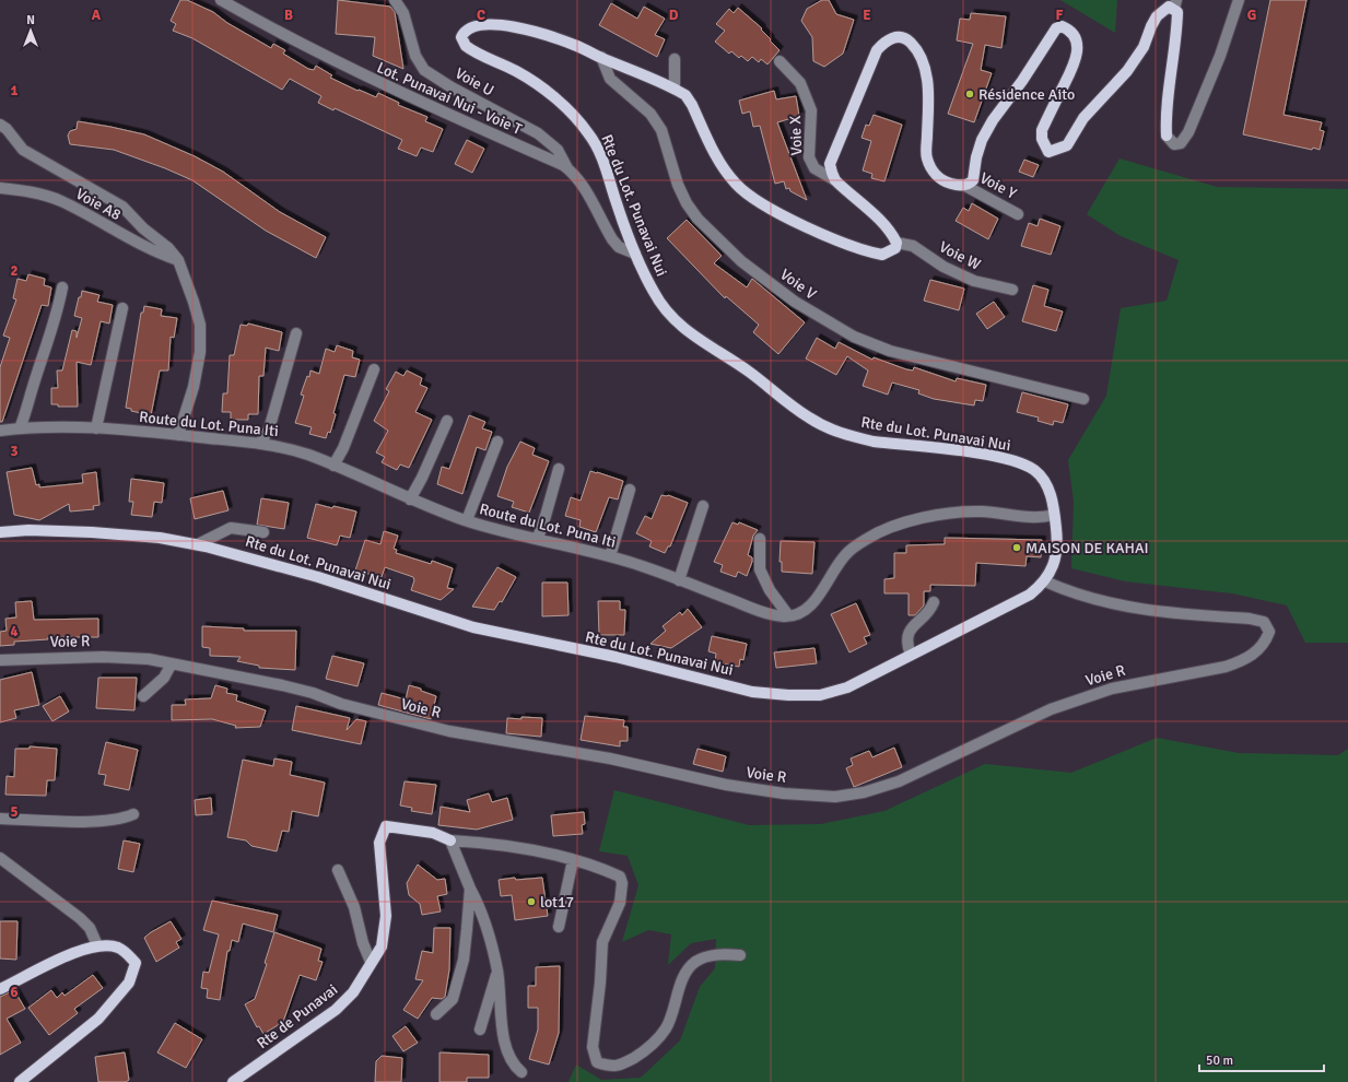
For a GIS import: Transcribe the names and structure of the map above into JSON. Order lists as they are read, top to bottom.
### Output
{
  "streets": {
    "main road": ["Rte du Lot. Punavai Nui", "Rte de Punavai"],
    "street": [
      "Voie U",
      "Lot. Punavai Nui - Voie T",
      "Voie X",
      "Voie Y",
      "Voie A8",
      "Voie W",
      "Voie V",
      "Route du Lot. Puna Iti",
      "Voie R"
    ]
  },
  "crossings": [
    ["Voie U", "Lot. Punavai Nui - Voie T"],
    ["Lot. Punavai Nui - Voie T", "Rte du Lot. Punavai Nui"],
    ["Voie A8", "Route du Lot. Puna Iti"],
    ["Rte du Lot. Punavai Nui", "Voie W"],
    ["Rte du Lot. Punavai Nui", "Voie V"],
    ["Rte du Lot. Punavai Nui", "Voie R"]
  ],
  "places": ["Résidence Aito", "MAISON DE KAHAI", "lot17"],
  "scale_bar": "50 m",
  "north": "top",
  "grid": {
    "columns": [
      "A",
      "B",
      "C",
      "D",
      "E",
      "F",
      "G"
    ],
    "rows": [
      "1",
      "2",
      "3",
      "4",
      "5",
      "6"
    ]
  }
}
